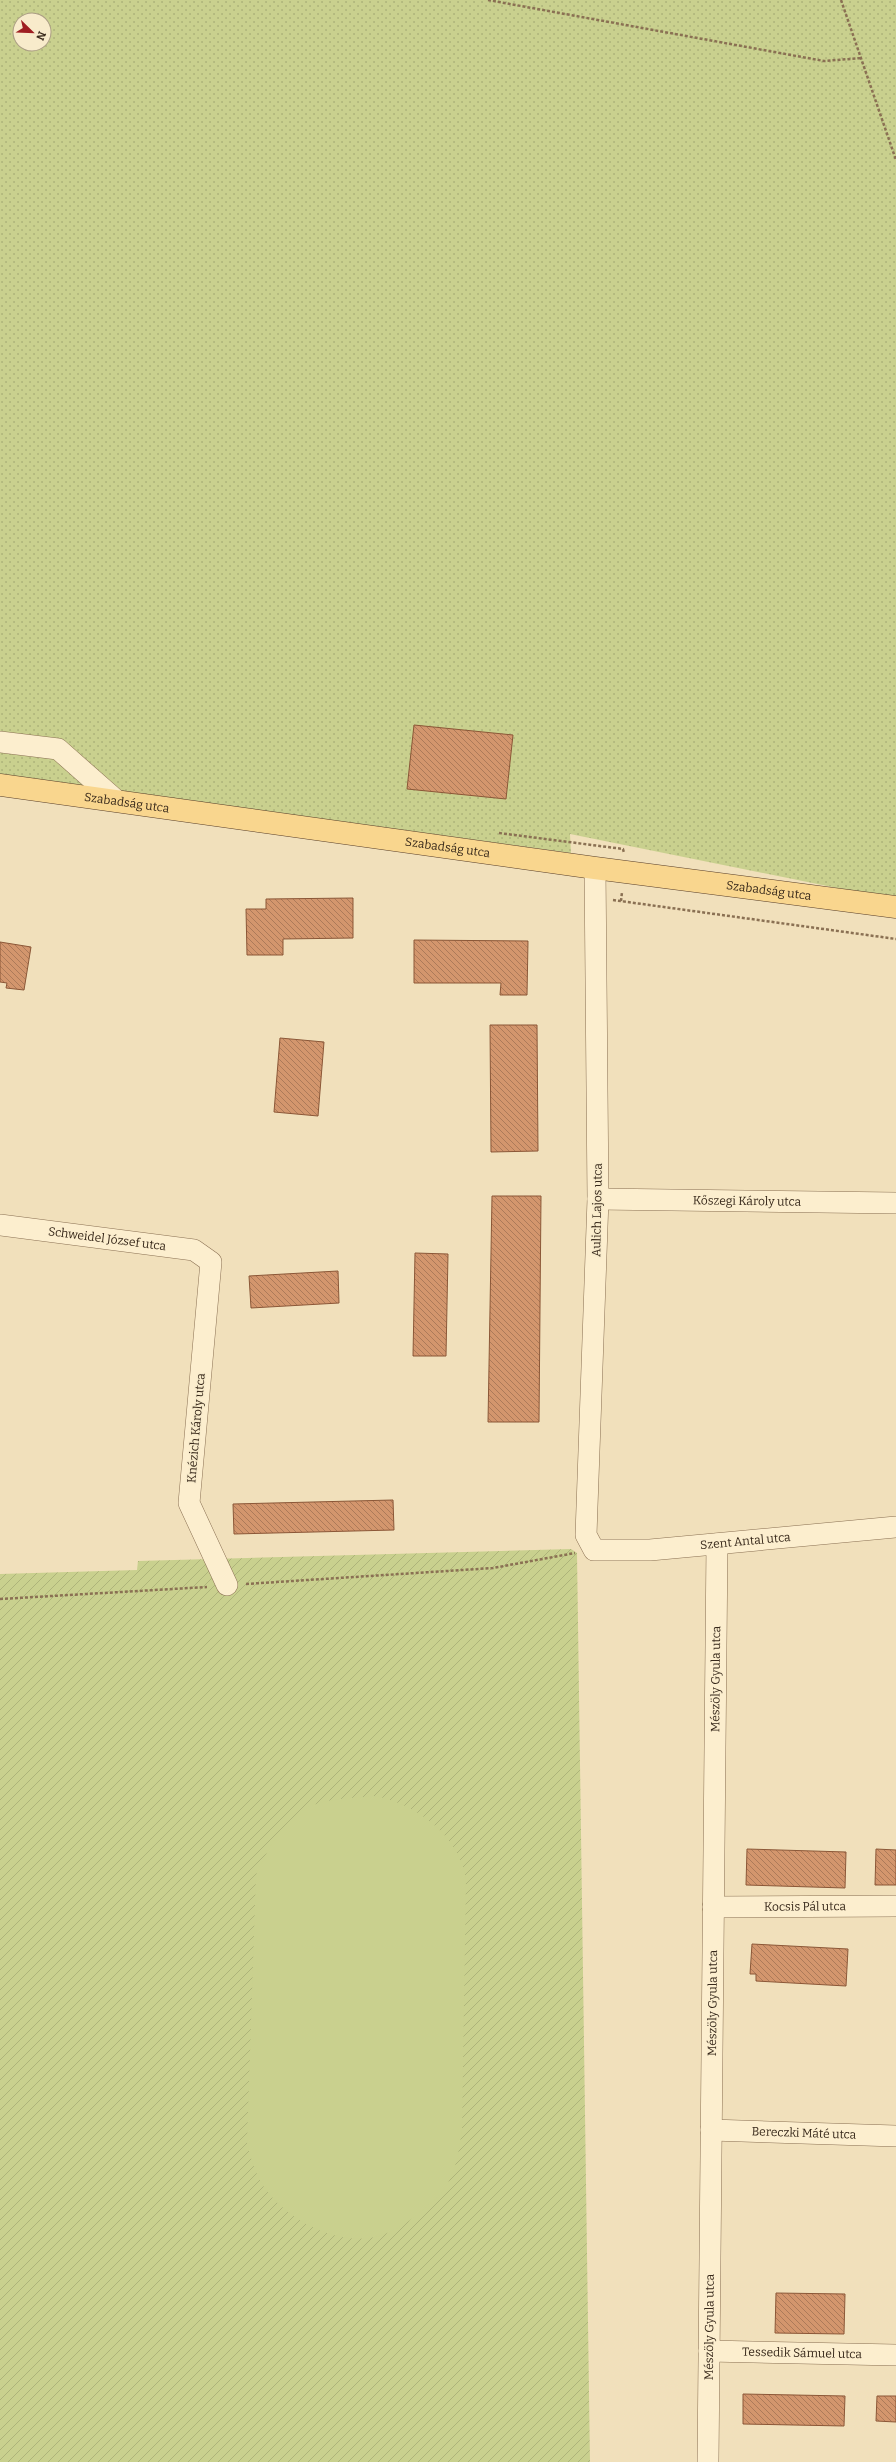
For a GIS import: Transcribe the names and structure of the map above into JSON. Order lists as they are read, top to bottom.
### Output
{
  "streets": {
    "main road": ["Szabadság utca"],
    "street": [
      "Kőszegi Károly utca",
      "Aulich Lajos utca",
      "Schweidel József utca",
      "Knézich Károly utca",
      "Szent Antal utca",
      "Mészöly Gyula utca",
      "Kocsis Pál utca",
      "Bereczki Máté utca",
      "Tessedik Sámuel utca"
    ]
  },
  "crossings": [
    ["Szabadság utca", "Aulich Lajos utca"],
    ["Kőszegi Károly utca", "Aulich Lajos utca"],
    ["Aulich Lajos utca", "Szent Antal utca"],
    ["Schweidel József utca", "Knézich Károly utca"],
    ["Szent Antal utca", "Mészöly Gyula utca"],
    ["Mészöly Gyula utca", "Kocsis Pál utca"],
    ["Mészöly Gyula utca", "Bereczki Máté utca"],
    ["Mészöly Gyula utca", "Tessedik Sámuel utca"]
  ],
  "north": "bottom right"
}
